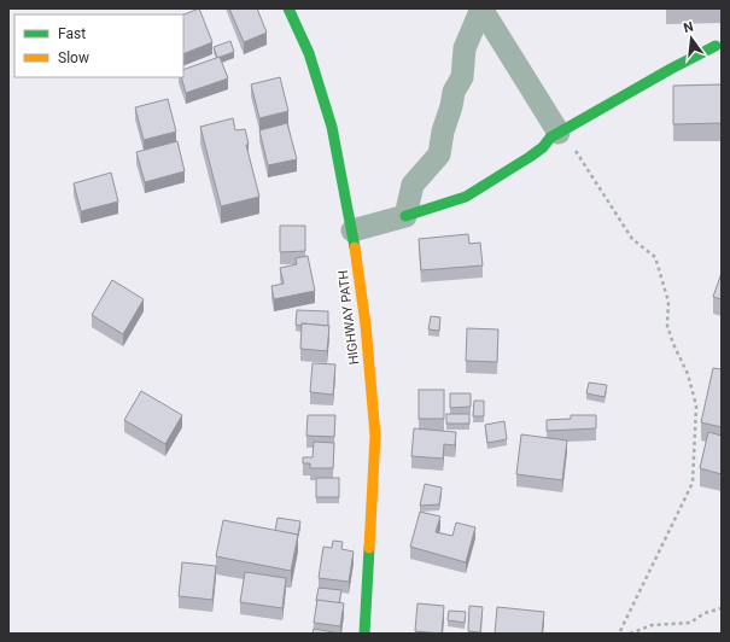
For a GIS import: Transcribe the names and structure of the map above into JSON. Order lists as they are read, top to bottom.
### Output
{
  "streets": {
    "street": ["HIGHWAY PATH"]
  },
  "legend": ["Fast", "Slow"],
  "north": "top"
}
